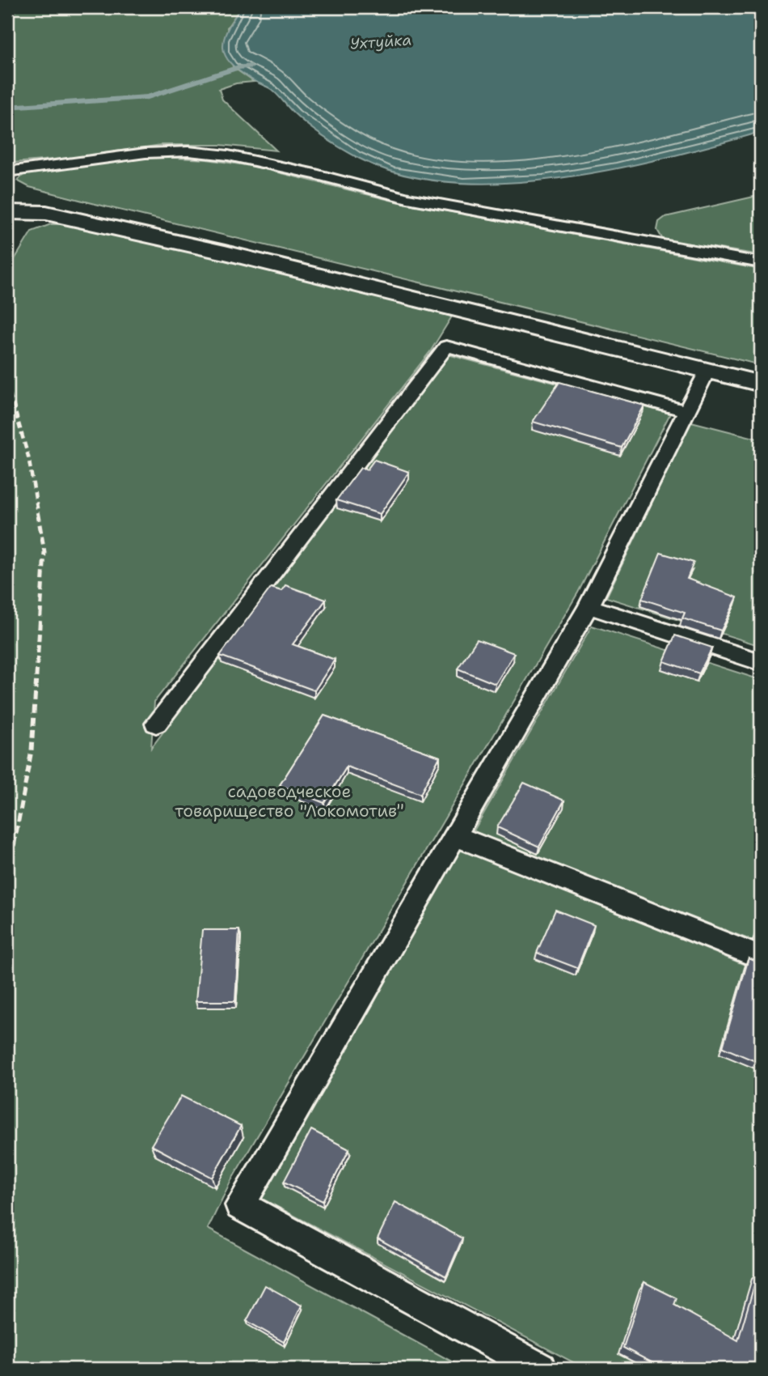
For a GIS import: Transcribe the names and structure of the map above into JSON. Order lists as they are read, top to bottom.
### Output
{
  "water": ["Ухтуйка"],
  "parks": ["садоводческое товарищество \"Локомотив\""]
}
